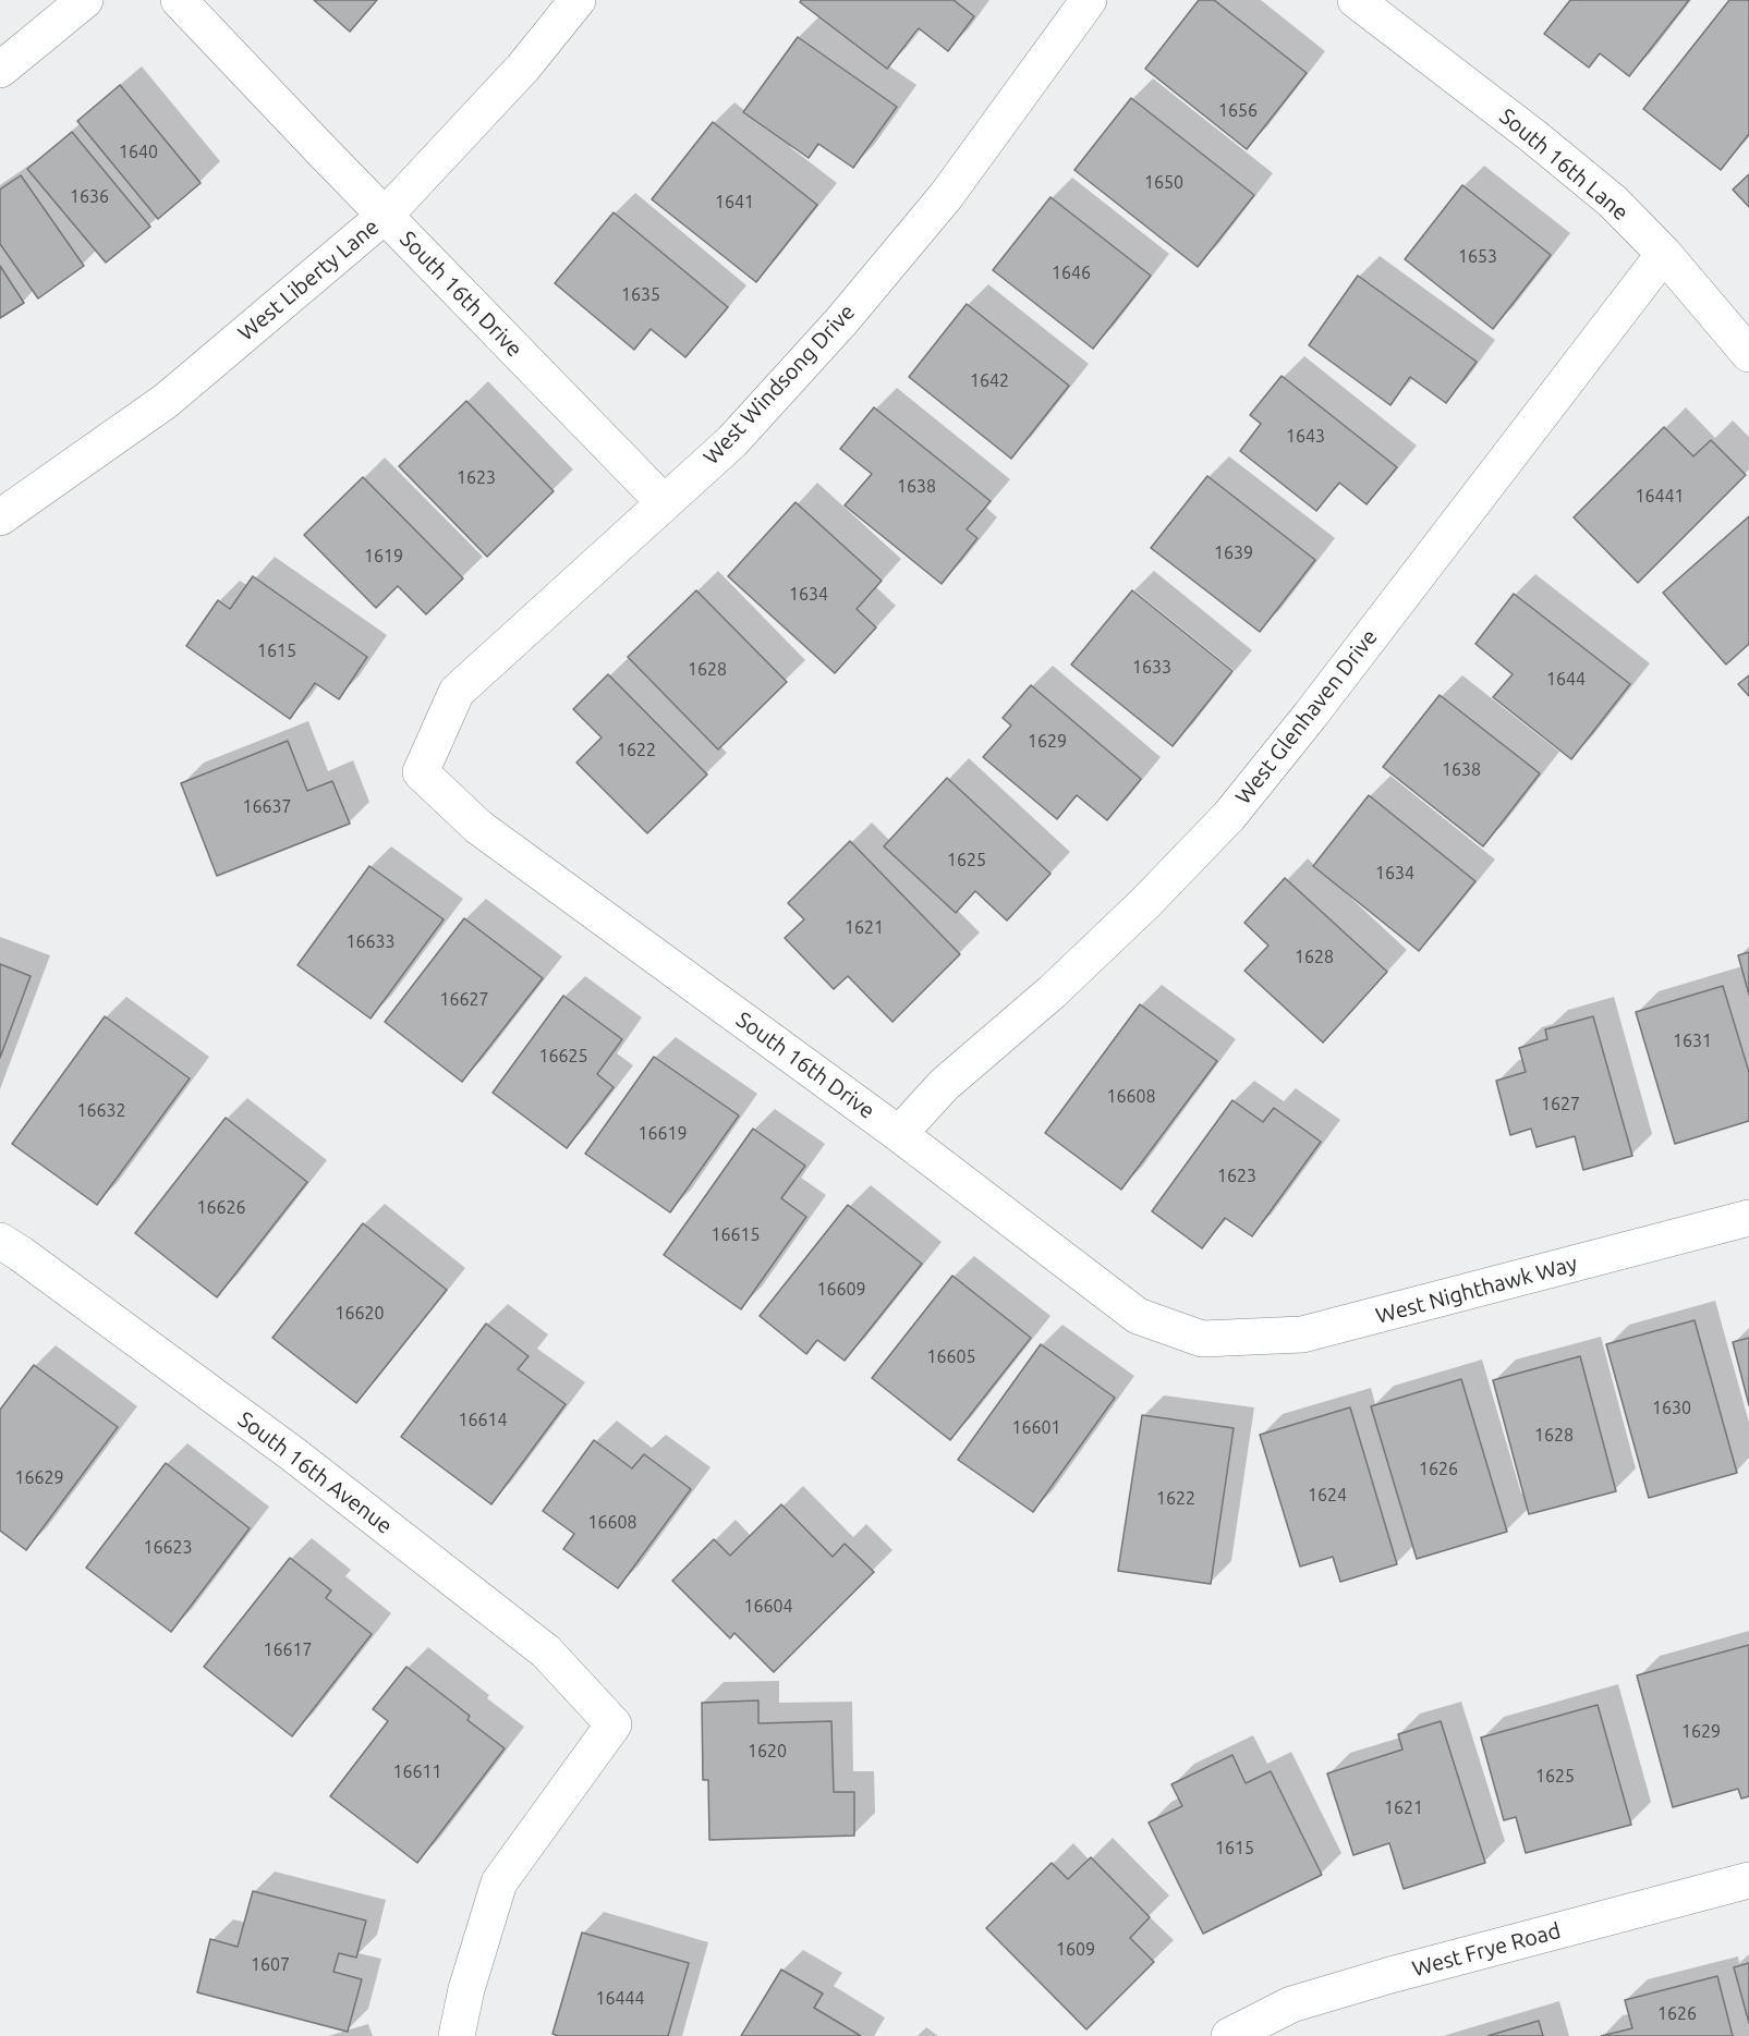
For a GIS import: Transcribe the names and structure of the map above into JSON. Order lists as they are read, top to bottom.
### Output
{
  "streets": {
    "street": [
      "South 16th Lane",
      "West Liberty Lane",
      "South 16th Drive",
      "West Windsong Drive",
      "West Glenhaven Drive",
      "West Nighthawk Way",
      "South 16th Avenue",
      "West Frye Road"
    ]
  },
  "crossings": [
    ["South 16th Lane", "West Glenhaven Drive"],
    ["West Liberty Lane", "South 16th Drive"],
    ["South 16th Drive", "West Windsong Drive"],
    ["South 16th Drive", "West Glenhaven Drive"],
    ["South 16th Drive", "West Nighthawk Way"]
  ],
  "house_numbers": [
    "1656",
    "1640",
    "1650",
    "1636",
    "1641",
    "1653",
    "1646",
    "1635",
    "1642",
    "1643",
    "1623",
    "1638",
    "16441",
    "1639",
    "1619",
    "1634",
    "1615",
    "1633",
    "1628",
    "1644",
    "1629",
    "1622",
    "1638",
    "16637",
    "1625",
    "1634",
    "1621",
    "16633",
    "1628",
    "16627",
    "1631",
    "16625",
    "16608",
    "1627",
    "16632",
    "16619",
    "1623",
    "16626",
    "16615",
    "16609",
    "16620",
    "16605",
    "1630",
    "16614",
    "16601",
    "1628",
    "1626",
    "16629",
    "1624",
    "1622",
    "16608",
    "16623",
    "16604",
    "16617",
    "1629",
    "1620",
    "16611",
    "1625",
    "1621",
    "1615",
    "1609",
    "1607",
    "16444",
    "1626"
  ]
}
